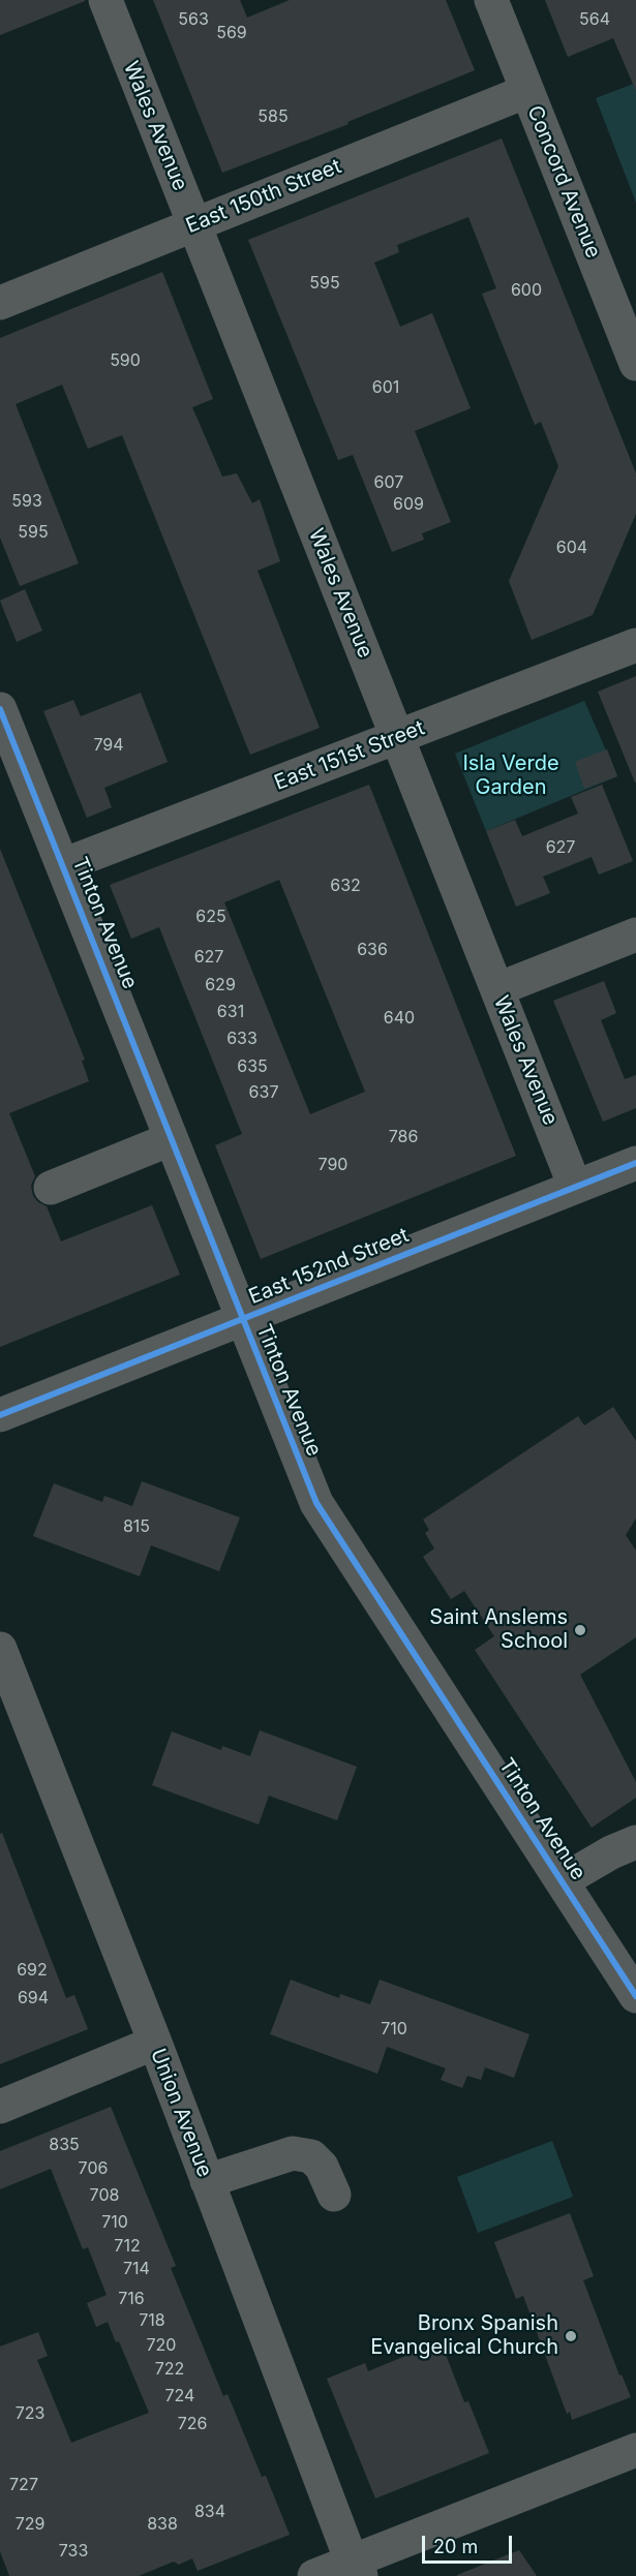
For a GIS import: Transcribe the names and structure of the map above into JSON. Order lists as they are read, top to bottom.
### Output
{
  "streets": {
    "street": [
      "Wales Avenue",
      "Concord Avenue",
      "East 150th Street",
      "East 151st Street",
      "Tinton Avenue",
      "East 152nd Street",
      "Union Avenue"
    ]
  },
  "crossings": [
    ["Wales Avenue", "East 150th Street"],
    ["Wales Avenue", "East 151st Street"],
    ["Wales Avenue", "East 152nd Street"],
    ["Concord Avenue", "East 150th Street"],
    ["East 151st Street", "Tinton Avenue"],
    ["Tinton Avenue", "East 152nd Street"]
  ],
  "parks": ["Isla Verde Garden"],
  "places": ["Saint Anslems School", "Bronx Spanish Evangelical Church"],
  "house_numbers": [
    "563",
    "564",
    "569",
    "585",
    "595",
    "600",
    "590",
    "601",
    "607",
    "593",
    "609",
    "595",
    "604",
    "794",
    "627",
    "632",
    "625",
    "636",
    "627",
    "629",
    "631",
    "640",
    "633",
    "635",
    "637",
    "786",
    "790",
    "815",
    "692",
    "694",
    "710",
    "835",
    "706",
    "708",
    "710",
    "712",
    "714",
    "716",
    "718",
    "720",
    "722",
    "724",
    "723",
    "726",
    "727",
    "834",
    "729",
    "838",
    "733"
  ],
  "scale_bar": "20 m"
}
